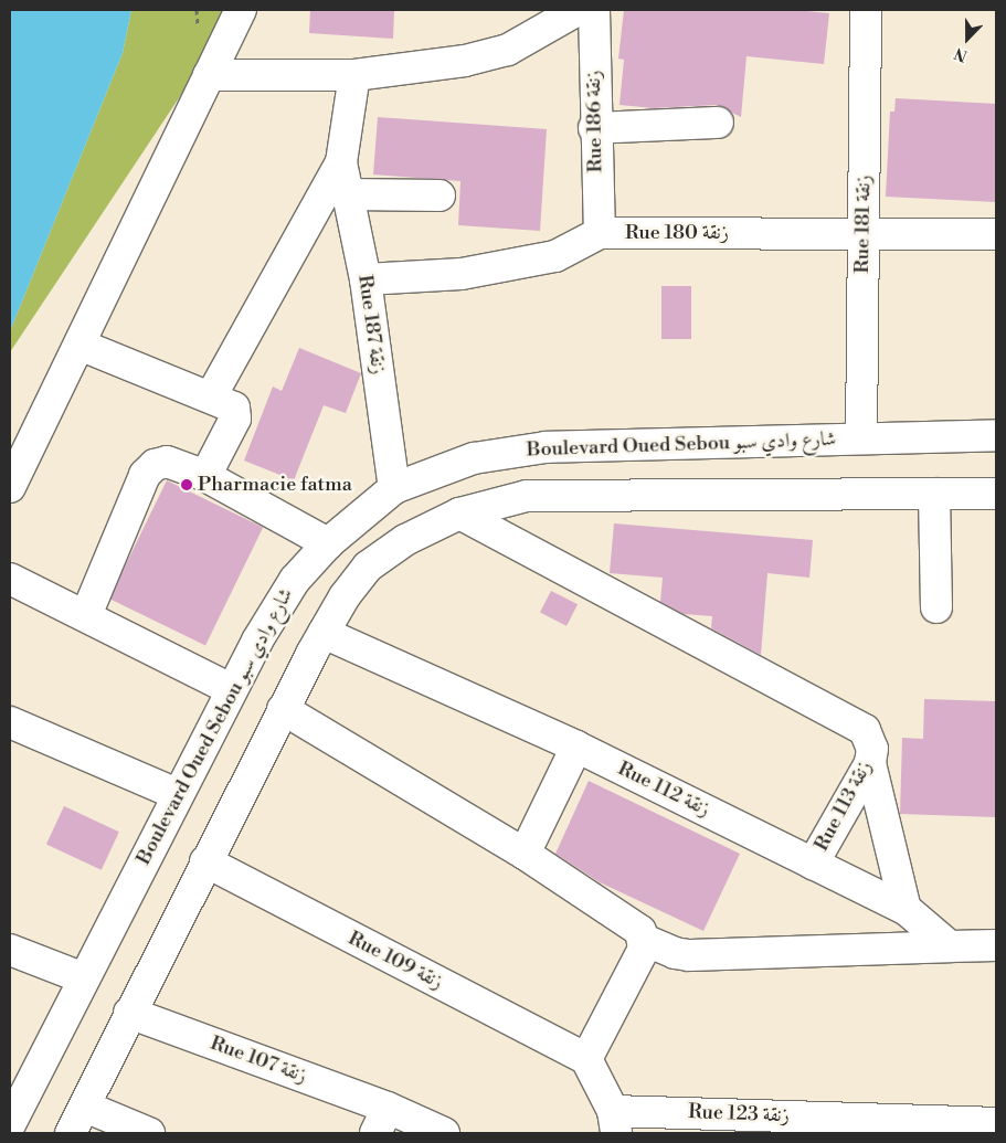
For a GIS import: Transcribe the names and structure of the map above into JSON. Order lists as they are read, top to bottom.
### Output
{
  "streets": {
    "street": [
      "Rue 186 زنقة",
      "Rue 181 زنقة",
      "Rue 180 زنقة",
      "Rue 187 زنقة",
      "Boulevard Oued Sebou شارع وادي سبو",
      "Rue 112 زنقة",
      "Rue 113 زنقة",
      "Rue 109 زنقة",
      "Rue 107 زنقة",
      "Rue 123 زنقة"
    ]
  },
  "crossings": [
    ["Rue 186 زنقة", "Rue 180 زنقة"],
    ["Rue 181 زنقة", "Rue 180 زنقة"],
    ["Rue 181 زنقة", "Boulevard Oued Sebou شارع وادي سبو"],
    ["Rue 180 زنقة", "Rue 187 زنقة"],
    ["Rue 187 زنقة", "Boulevard Oued Sebou شارع وادي سبو"],
    ["Rue 112 زنقة", "Rue 113 زنقة"]
  ],
  "places": ["Pharmacie fatma"],
  "north": "bottom"
}
